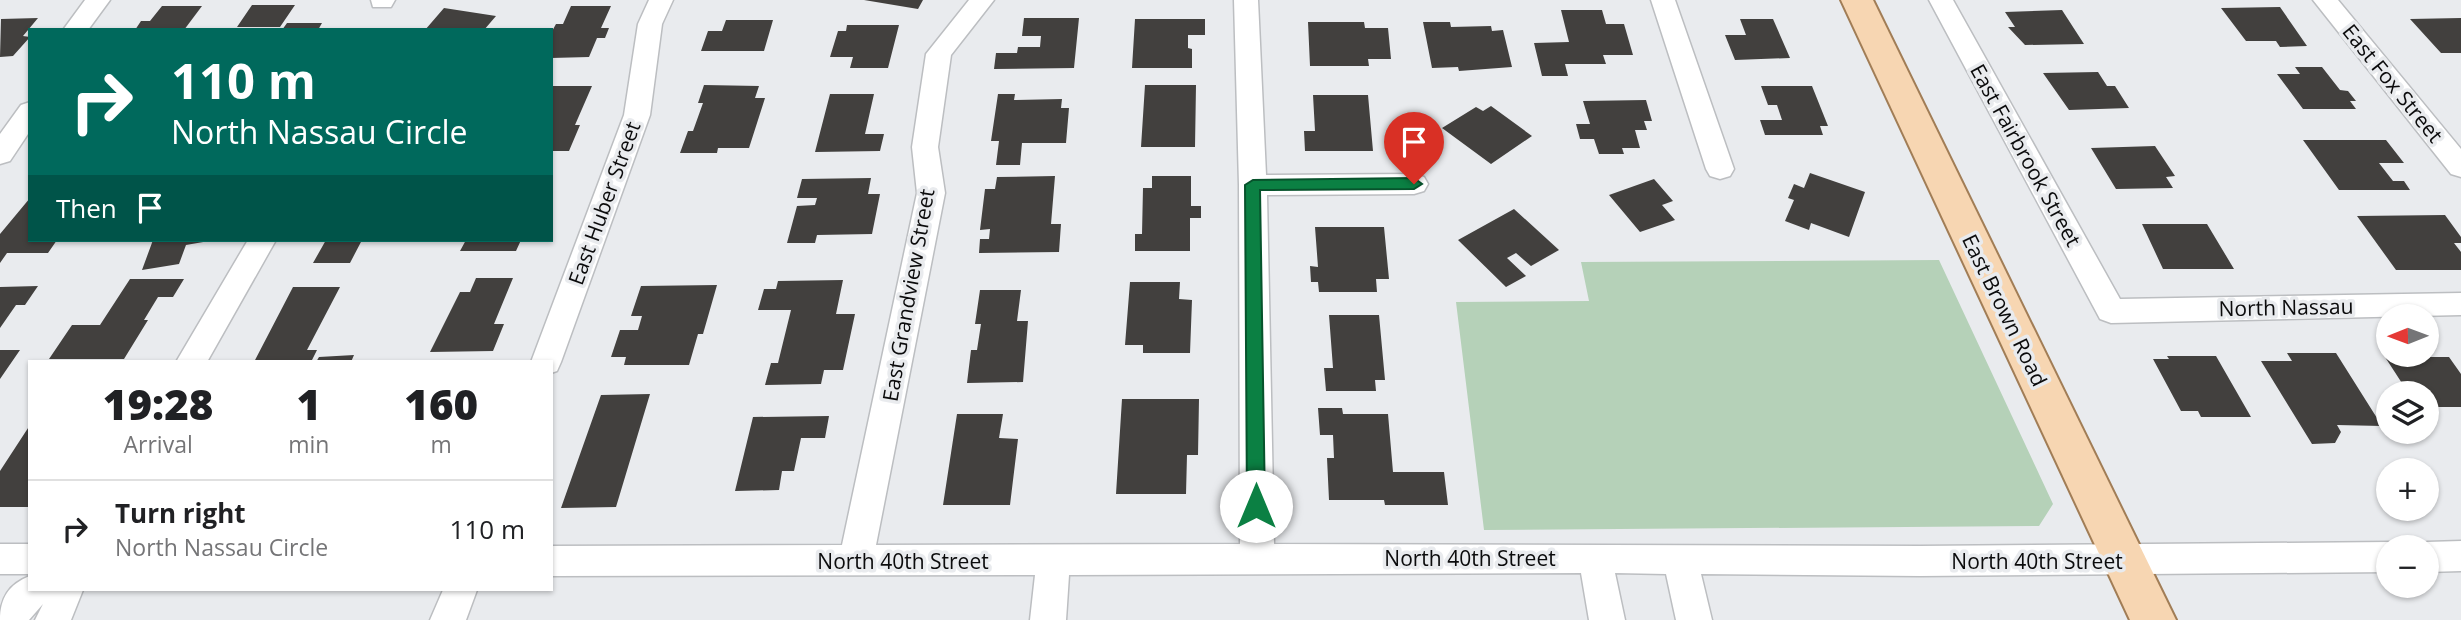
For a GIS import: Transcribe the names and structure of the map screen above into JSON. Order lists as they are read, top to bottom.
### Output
{
  "streets": {
    "main road": ["East Brown Road"],
    "street": [
      "East Fox Street",
      "East Fairbrook Street",
      "East Huber Street",
      "East Grandview Street",
      "North Nassau",
      "North 40th Street"
    ]
  },
  "crossings": [
    ["East Fairbrook Street", "North Nassau"],
    ["East Grandview Street", "North 40th Street"],
    ["East Brown Road", "North 40th Street"]
  ],
  "north": "left",
  "page": {
    "turn": ["110 m", "North Nassau Circle"],
    "then": "Then",
    "map_buttons": ["+", "−"],
    "eta": [
      "19:28",
      "Arrival",
      "1",
      "min",
      "160",
      "m"
    ],
    "list": [
      {
        "name": "Turn right",
        "note": "North Nassau Circle",
        "value": "110 m"
      }
    ]
  }
}
